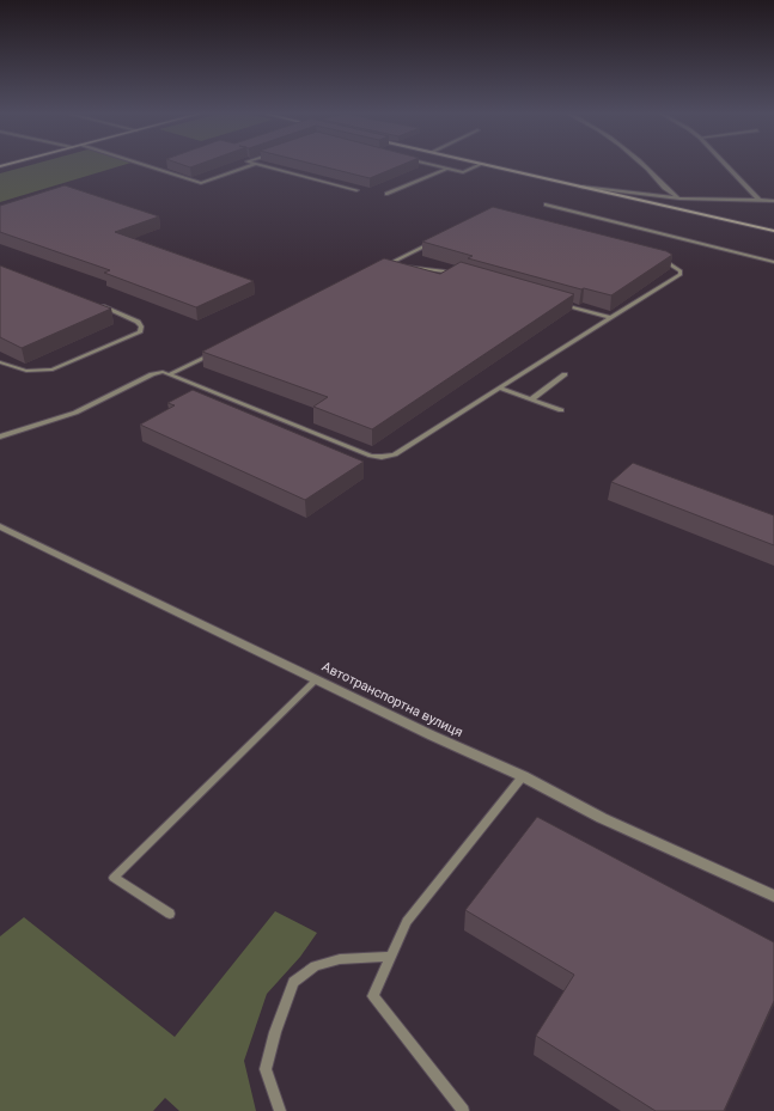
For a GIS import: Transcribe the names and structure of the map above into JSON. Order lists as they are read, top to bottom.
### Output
{
  "streets": {
    "street": ["Автотранспортна вулиця"]
  }
}
